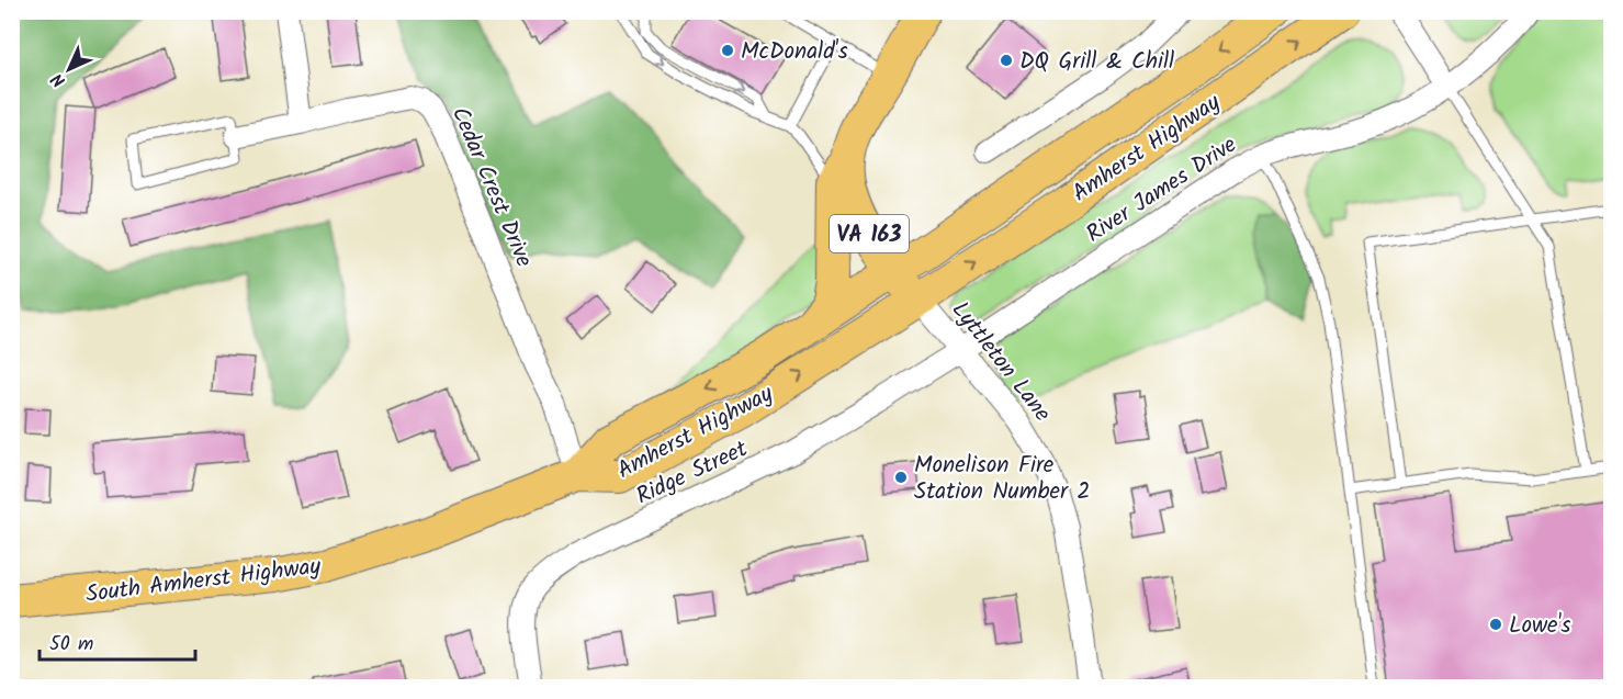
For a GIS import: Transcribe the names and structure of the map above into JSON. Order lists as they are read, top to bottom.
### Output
{
  "streets": {
    "main road": ["Amherst Highway", "VA 163", "South Amherst Highway"],
    "street": [
      "Cedar Crest Drive",
      "River James Drive",
      "Lyttleton Lane",
      "Ridge Street"
    ]
  },
  "crossings": [
    ["Amherst Highway", "Cedar Crest Drive"],
    ["Amherst Highway", "VA 163"],
    ["Amherst Highway", "Lyttleton Lane"],
    ["Amherst Highway", "South Amherst Highway"],
    ["Cedar Crest Drive", "South Amherst Highway"],
    ["River James Drive", "Lyttleton Lane"],
    ["River James Drive", "Ridge Street"],
    ["VA 163", "Lyttleton Lane"],
    ["Lyttleton Lane", "Ridge Street"]
  ],
  "places": [
    "McDonald's",
    "DQ Grill & Chill",
    "Monelison Fire Station Number 2",
    "Lowe's"
  ],
  "scale_bar": "50 m",
  "north": "bottom left"
}
